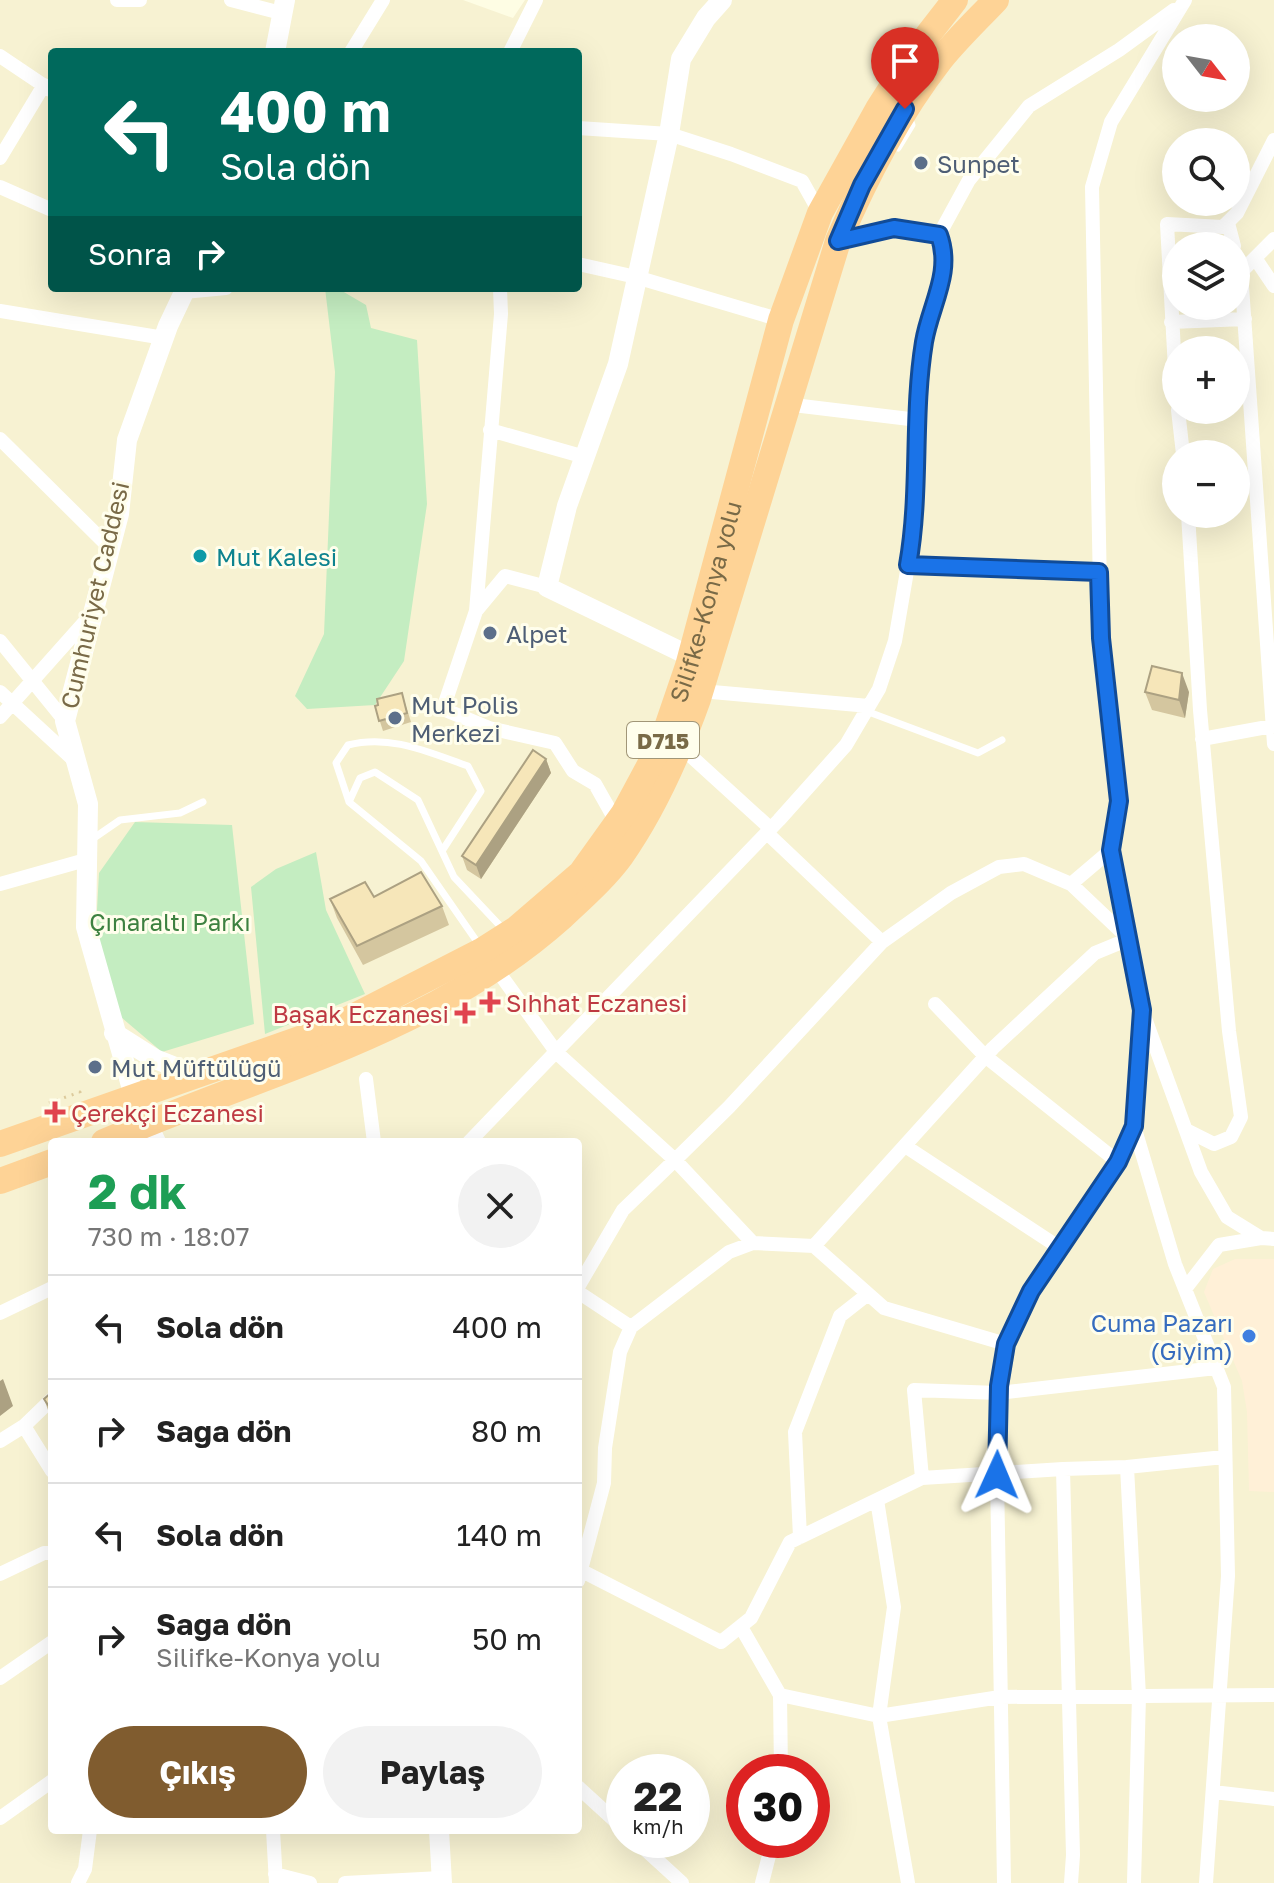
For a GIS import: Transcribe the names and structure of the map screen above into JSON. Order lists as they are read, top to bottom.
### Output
{
  "streets": {
    "highway": ["Silifke-Konya yolu", "D715"],
    "street": ["Cumhuriyet Caddesi"]
  },
  "crossings": [
    ["Cumhuriyet Caddesi", "Silifke-Konya yolu"]
  ],
  "parks": ["Çınaraltı Parkı"],
  "places": {
    "other": [
      "Sunpet",
      "Mut Kalesi",
      "Alpet",
      "Mut Polis Merkezi",
      "Mut Müftülüğü",
      "Cuma Pazarı (Giyim)"
    ],
    "health": ["Sıhhat Eczanesi", "Başak Eczanesi", "Çerekçi Eczanesi"]
  },
  "north": "bottom right",
  "page": {
    "map_buttons": ["+", "−"],
    "turn": ["400 m", "Sola dön"],
    "then": "Sonra",
    "heading": ["2 dk", "730 m · 18:07"],
    "list": [
      {
        "name": "Sola dön",
        "value": "400 m"
      },
      {
        "name": "Sağa dön",
        "value": "80 m"
      },
      {
        "name": "Sola dön",
        "value": "140 m"
      },
      {
        "name": "Sağa dön",
        "note": "Silifke-Konya yolu",
        "value": "50 m"
      }
    ],
    "buttons": ["Çıkış", "Paylaş"],
    "speed": "22 km/h",
    "limit": "30"
  }
}
